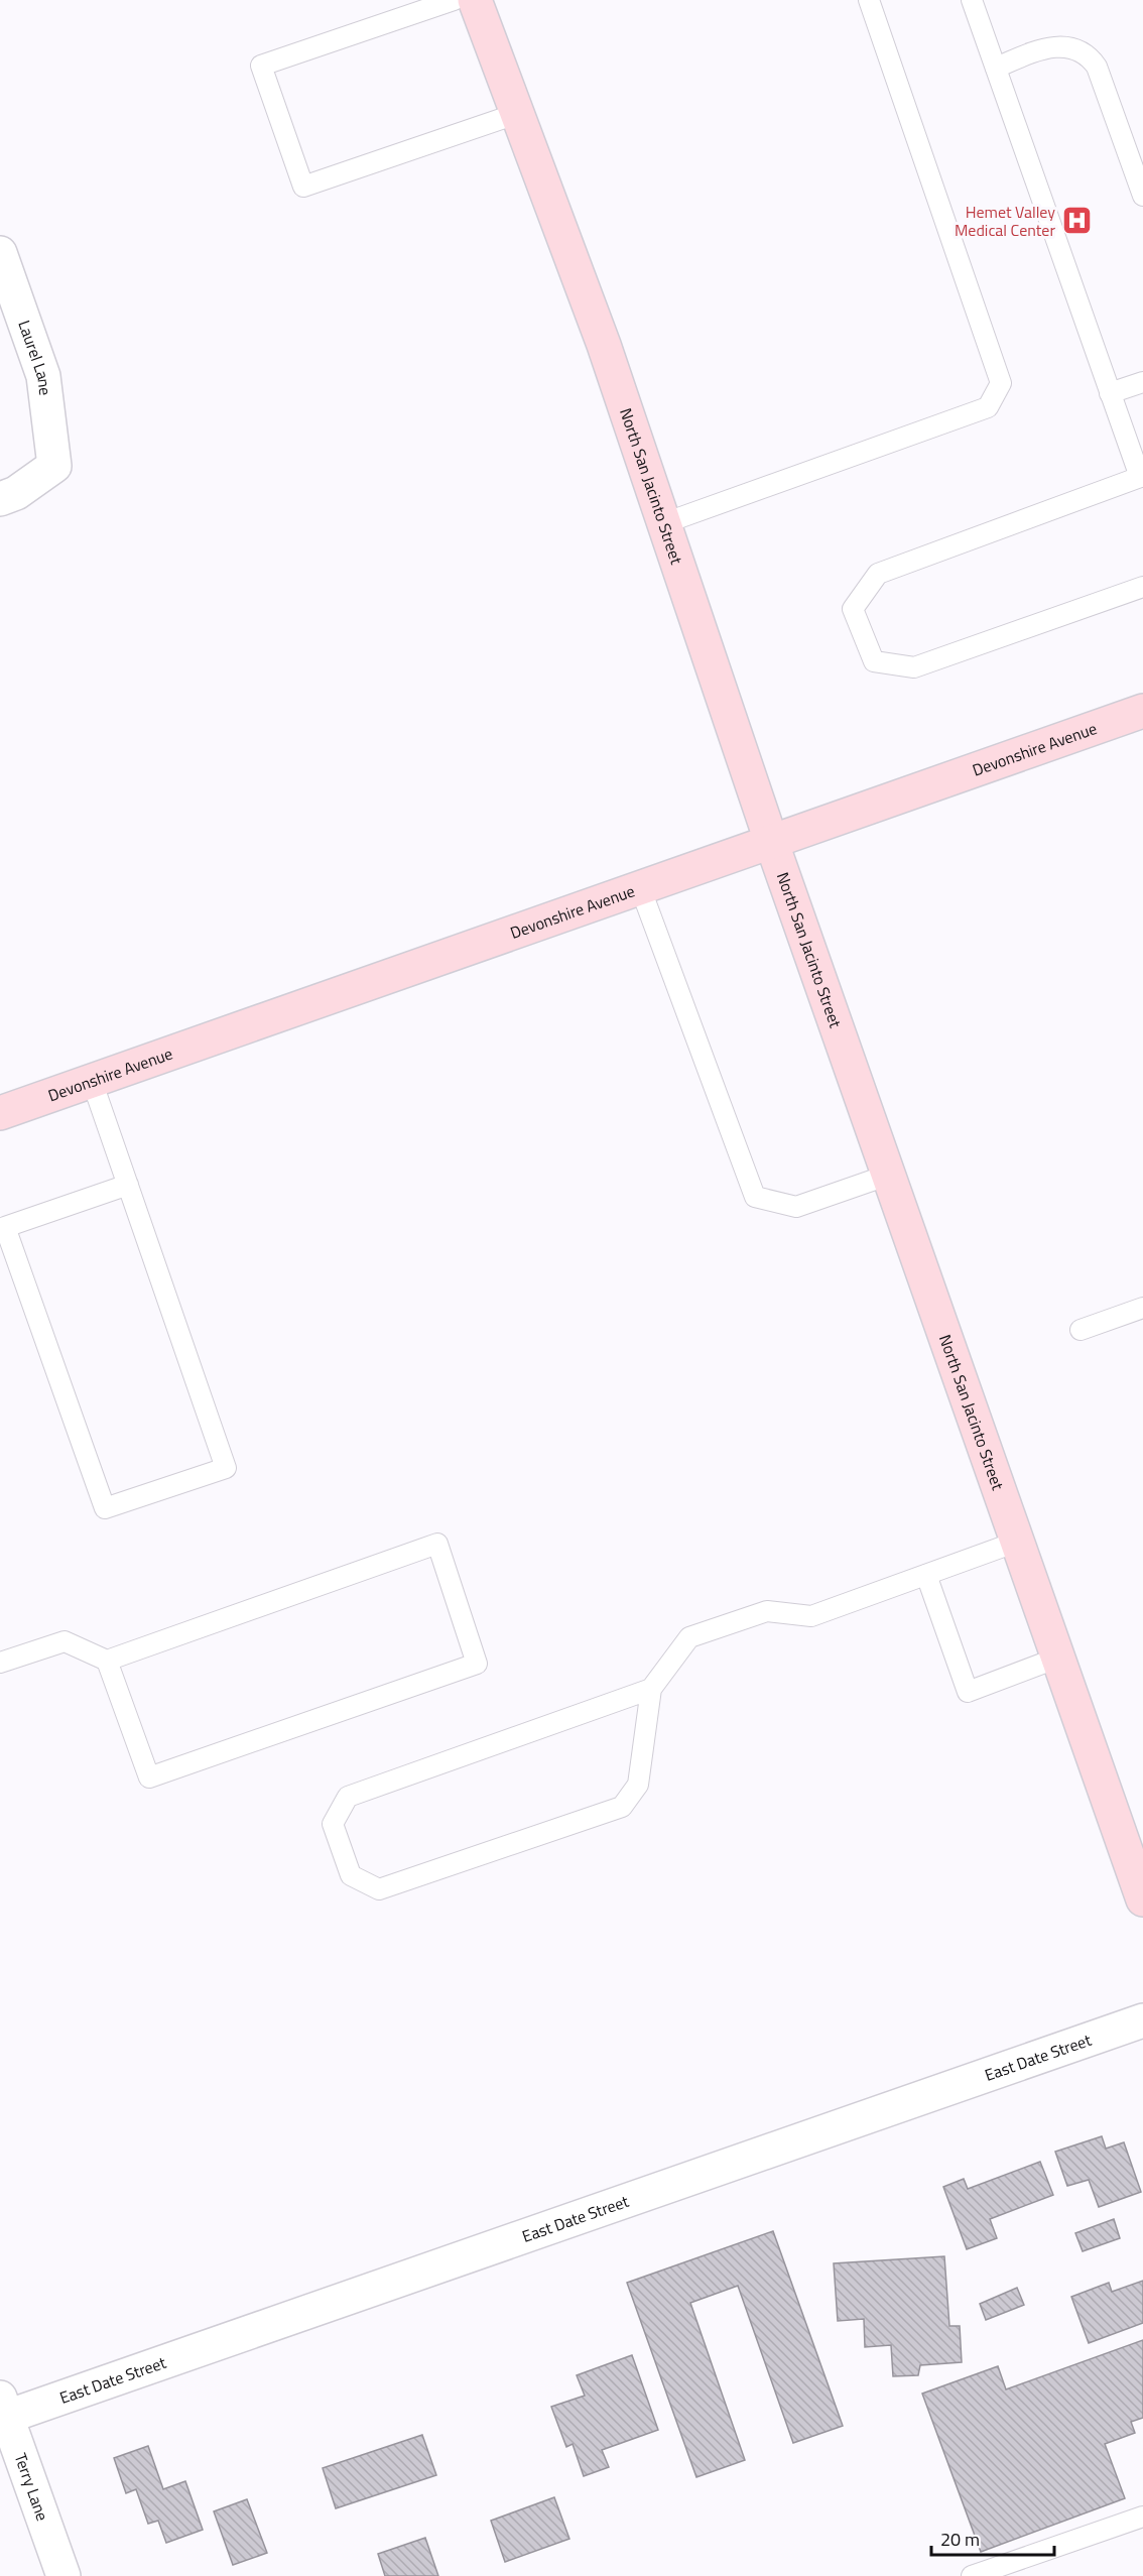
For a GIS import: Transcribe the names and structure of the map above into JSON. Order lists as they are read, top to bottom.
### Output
{
  "streets": {
    "main road": ["North San Jacinto Street", "Devonshire Avenue"],
    "street": ["Laurel Lane", "East Date Street", "Terry Lane"]
  },
  "crossings": [
    ["North San Jacinto Street", "Devonshire Avenue"],
    ["East Date Street", "Terry Lane"]
  ],
  "places": {
    "hospital": ["Hemet Valley Medical Center"]
  },
  "scale_bar": "20 m"
}
